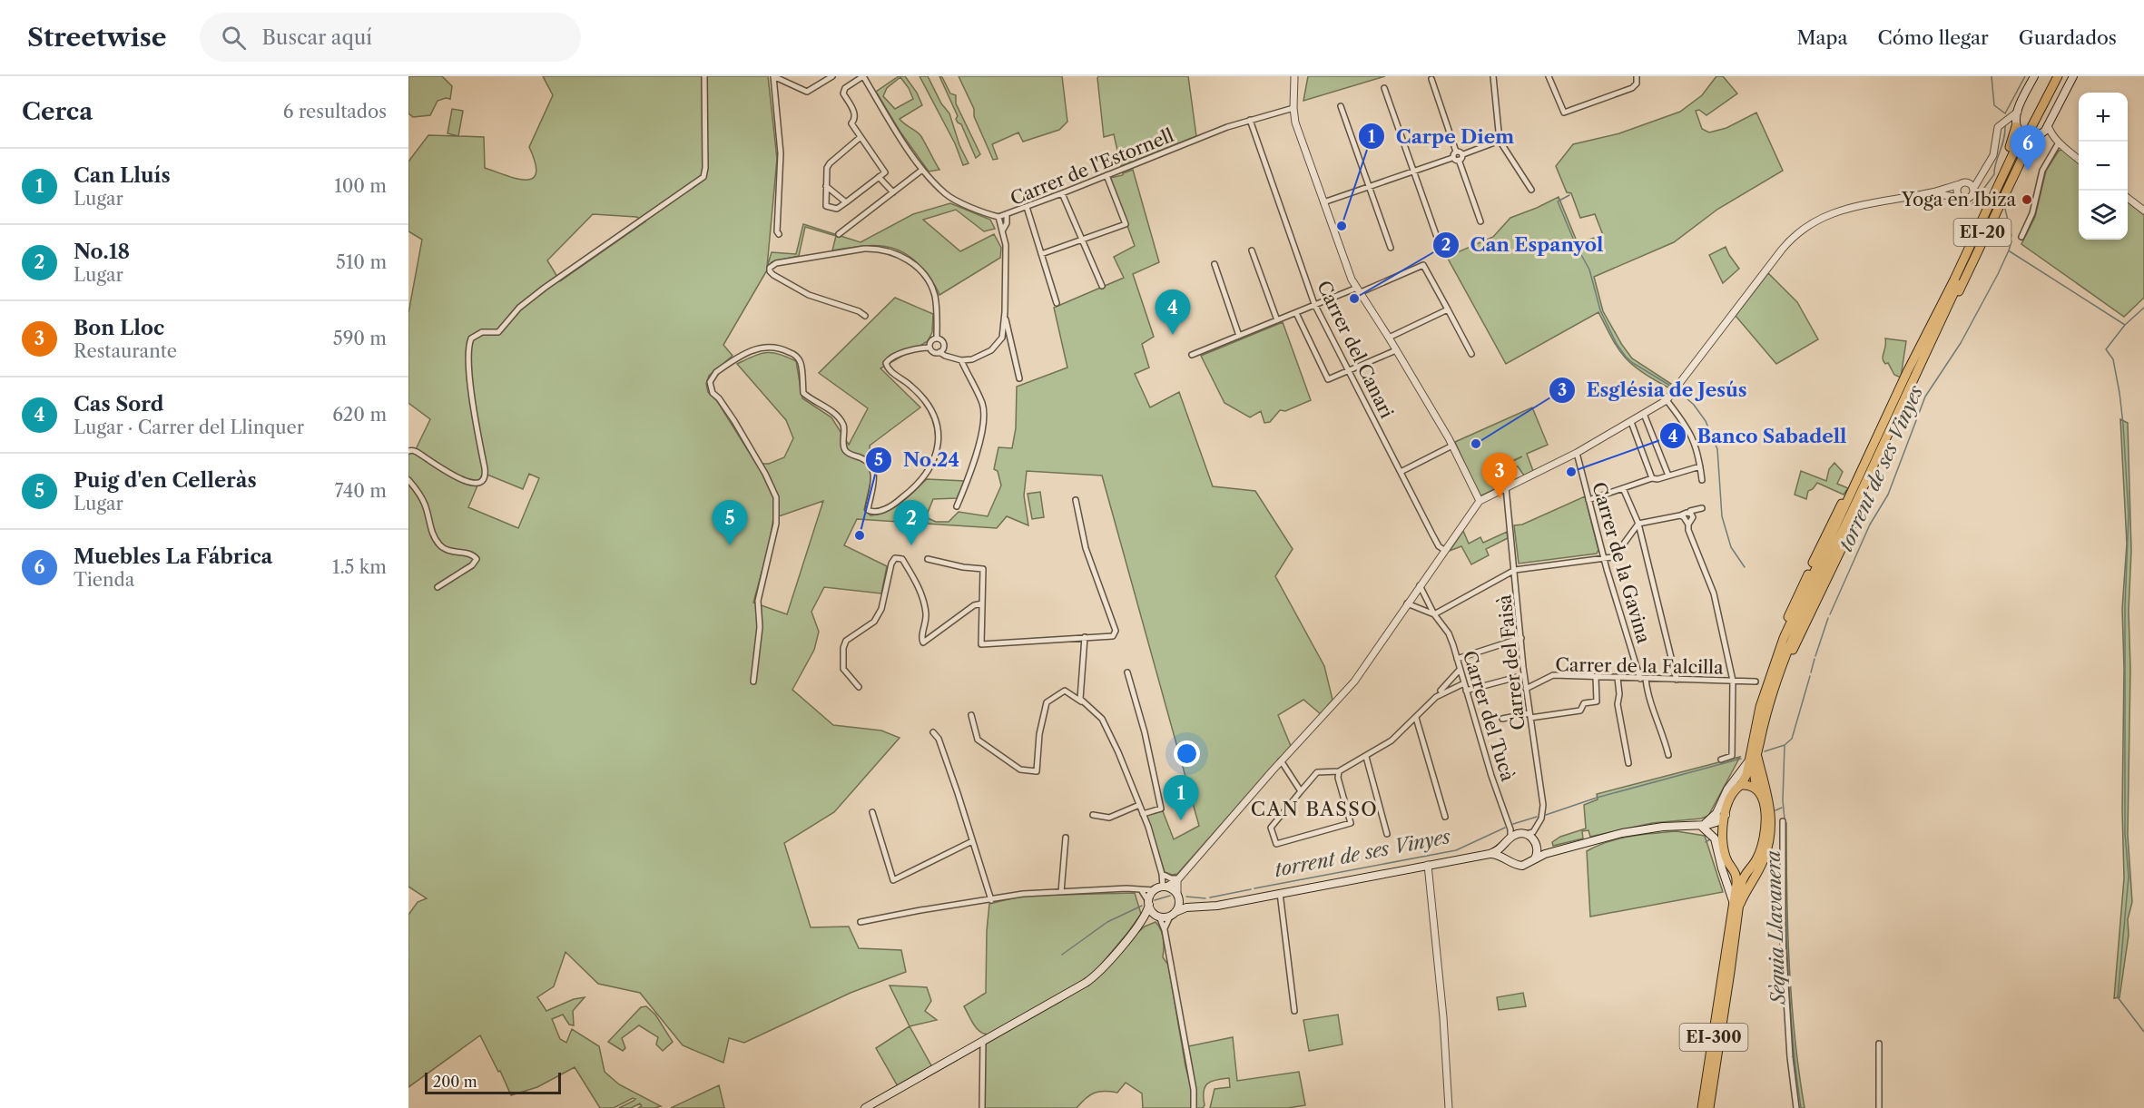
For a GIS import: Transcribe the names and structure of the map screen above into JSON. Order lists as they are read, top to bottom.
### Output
{
  "streets": {
    "main road": ["EI-20", "EI-300"],
    "street": [
      "Carrer de l'Estornell",
      "Carrer del Canari",
      "Carrer de la Gavina",
      "Carrer del Faisà",
      "Carrer de la Falcilla",
      "Carrer del Tucà"
    ]
  },
  "crossings": [
    ["Carrer de l'Estornell", "Carrer del Canari"],
    ["EI-20", "EI-300"],
    ["Carrer de la Gavina", "Carrer de la Falcilla"],
    ["Carrer del Faisà", "Carrer de la Falcilla"],
    ["Carrer del Faisà", "Carrer del Tucà"]
  ],
  "districts": ["CAN BASSO"],
  "water": ["torrent de ses Vinyes", "Sèquia Llavanera"],
  "places": [
    "Yoga en Ibiza",
    "Carpe Diem",
    "Can Espanyol",
    "Església de Jesús",
    "Banco Sabadell",
    "No.24"
  ],
  "scale_bar": "200 m",
  "page": {
    "header": "Streetwise",
    "search": "Buscar aquí",
    "nav": ["Mapa", "Cómo llegar", "Guardados"],
    "heading": ["Cerca", "6 resultados"],
    "map_buttons": ["+", "−"],
    "pins": [
      "6",
      "4",
      "3",
      "2",
      "5",
      "1"
    ],
    "list": [
      {
        "mark": "1",
        "name": "Can Lluís",
        "note": "Lugar",
        "value": "100 m"
      },
      {
        "mark": "2",
        "name": "No.18",
        "note": "Lugar",
        "value": "510 m"
      },
      {
        "mark": "3",
        "name": "Bon Lloc",
        "note": "Restaurante",
        "value": "590 m"
      },
      {
        "mark": "4",
        "name": "Cas Sord",
        "note": "Lugar · Carrer del Llinquer",
        "value": "620 m"
      },
      {
        "mark": "5",
        "name": "Puig d'en Celleràs",
        "note": "Lugar",
        "value": "740 m"
      },
      {
        "mark": "6",
        "name": "Muebles La Fábrica",
        "note": "Tienda",
        "value": "1.5 km"
      }
    ],
    "scale": "200 m"
  }
}
